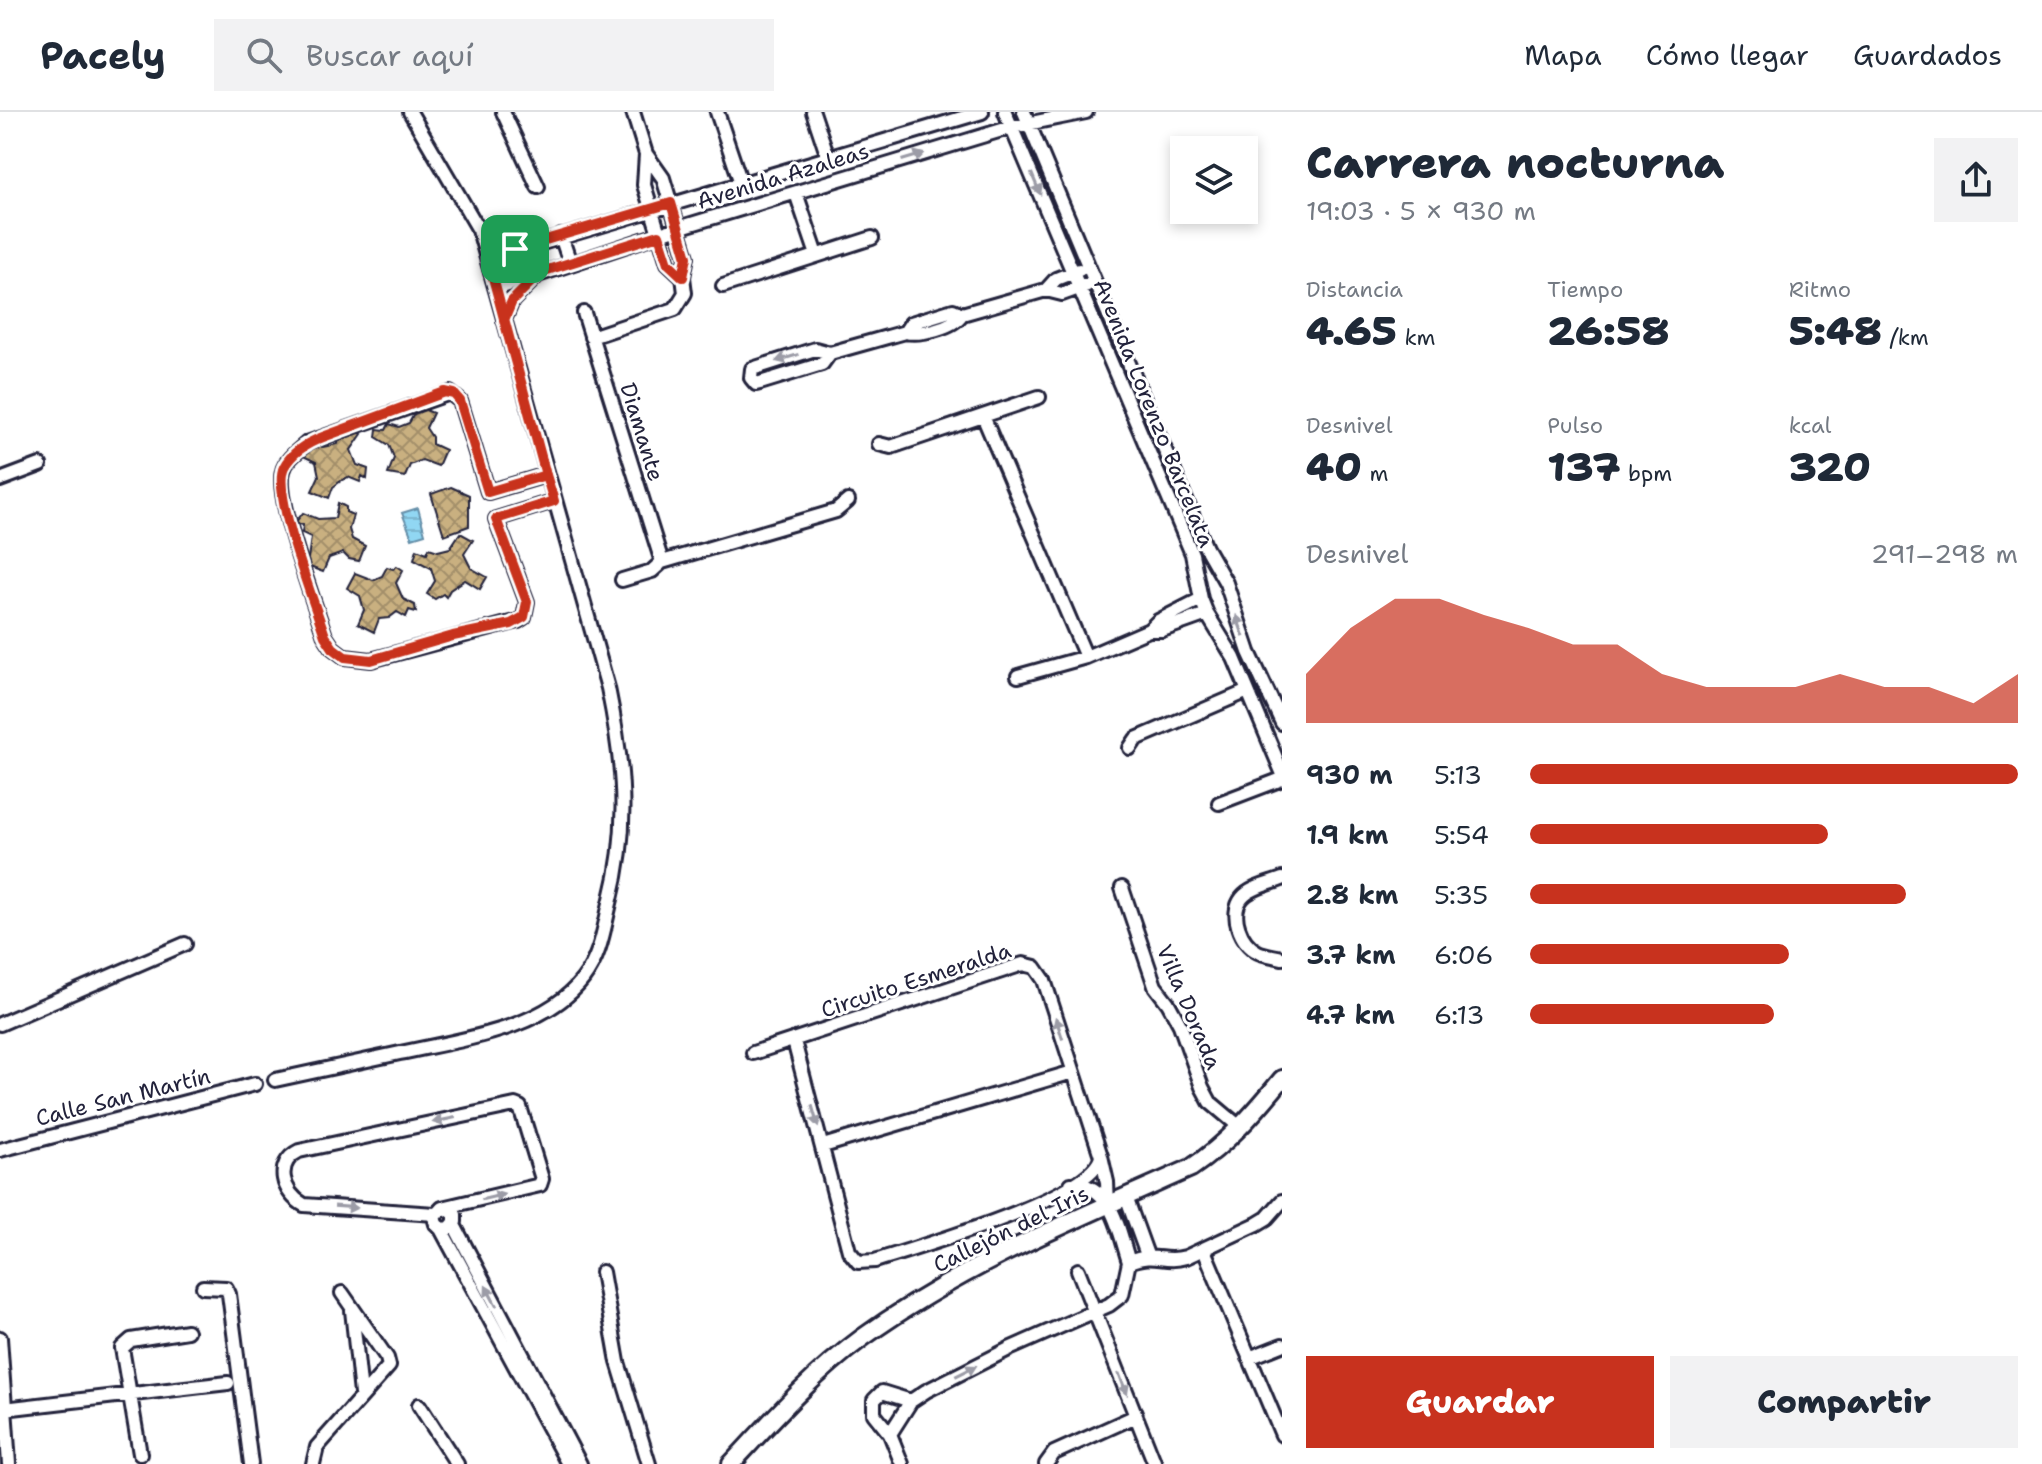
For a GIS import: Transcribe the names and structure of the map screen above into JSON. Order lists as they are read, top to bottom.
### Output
{
  "streets": {
    "street": [
      "Avenida Azaleas",
      "Avenida Lorenzo Barcelata",
      "Diamante",
      "Circuito Esmeralda",
      "Villa Dorada",
      "Calle San Martín",
      "Callejón del Iris"
    ]
  },
  "crossings": [
    ["Avenida Azaleas", "Avenida Lorenzo Barcelata"],
    ["Circuito Esmeralda", "Callejón del Iris"],
    ["Villa Dorada", "Callejón del Iris"]
  ],
  "page": {
    "header": "Pacely",
    "search": "Buscar aquí",
    "nav": ["Mapa", "Cómo llegar", "Guardados"],
    "heading": ["Carrera nocturna", "19:03 · 5 × 930 m"],
    "stats": [
      ["Distancia", "4.65 km"],
      ["Tiempo", "26:58"],
      ["Ritmo", "5:48 /km"],
      ["Desnivel", "40 m"],
      ["Pulso", "137 bpm"],
      ["kcal", "320"]
    ],
    "chart": ["Desnivel", "291–298 m"],
    "list": [
      {
        "name": "930 m",
        "note": "5:13"
      },
      {
        "name": "1.9 km",
        "note": "5:54"
      },
      {
        "name": "2.8 km",
        "note": "5:35"
      },
      {
        "name": "3.7 km",
        "note": "6:06"
      },
      {
        "name": "4.7 km",
        "note": "6:13"
      }
    ],
    "buttons": ["Guardar", "Compartir"]
  }
}
